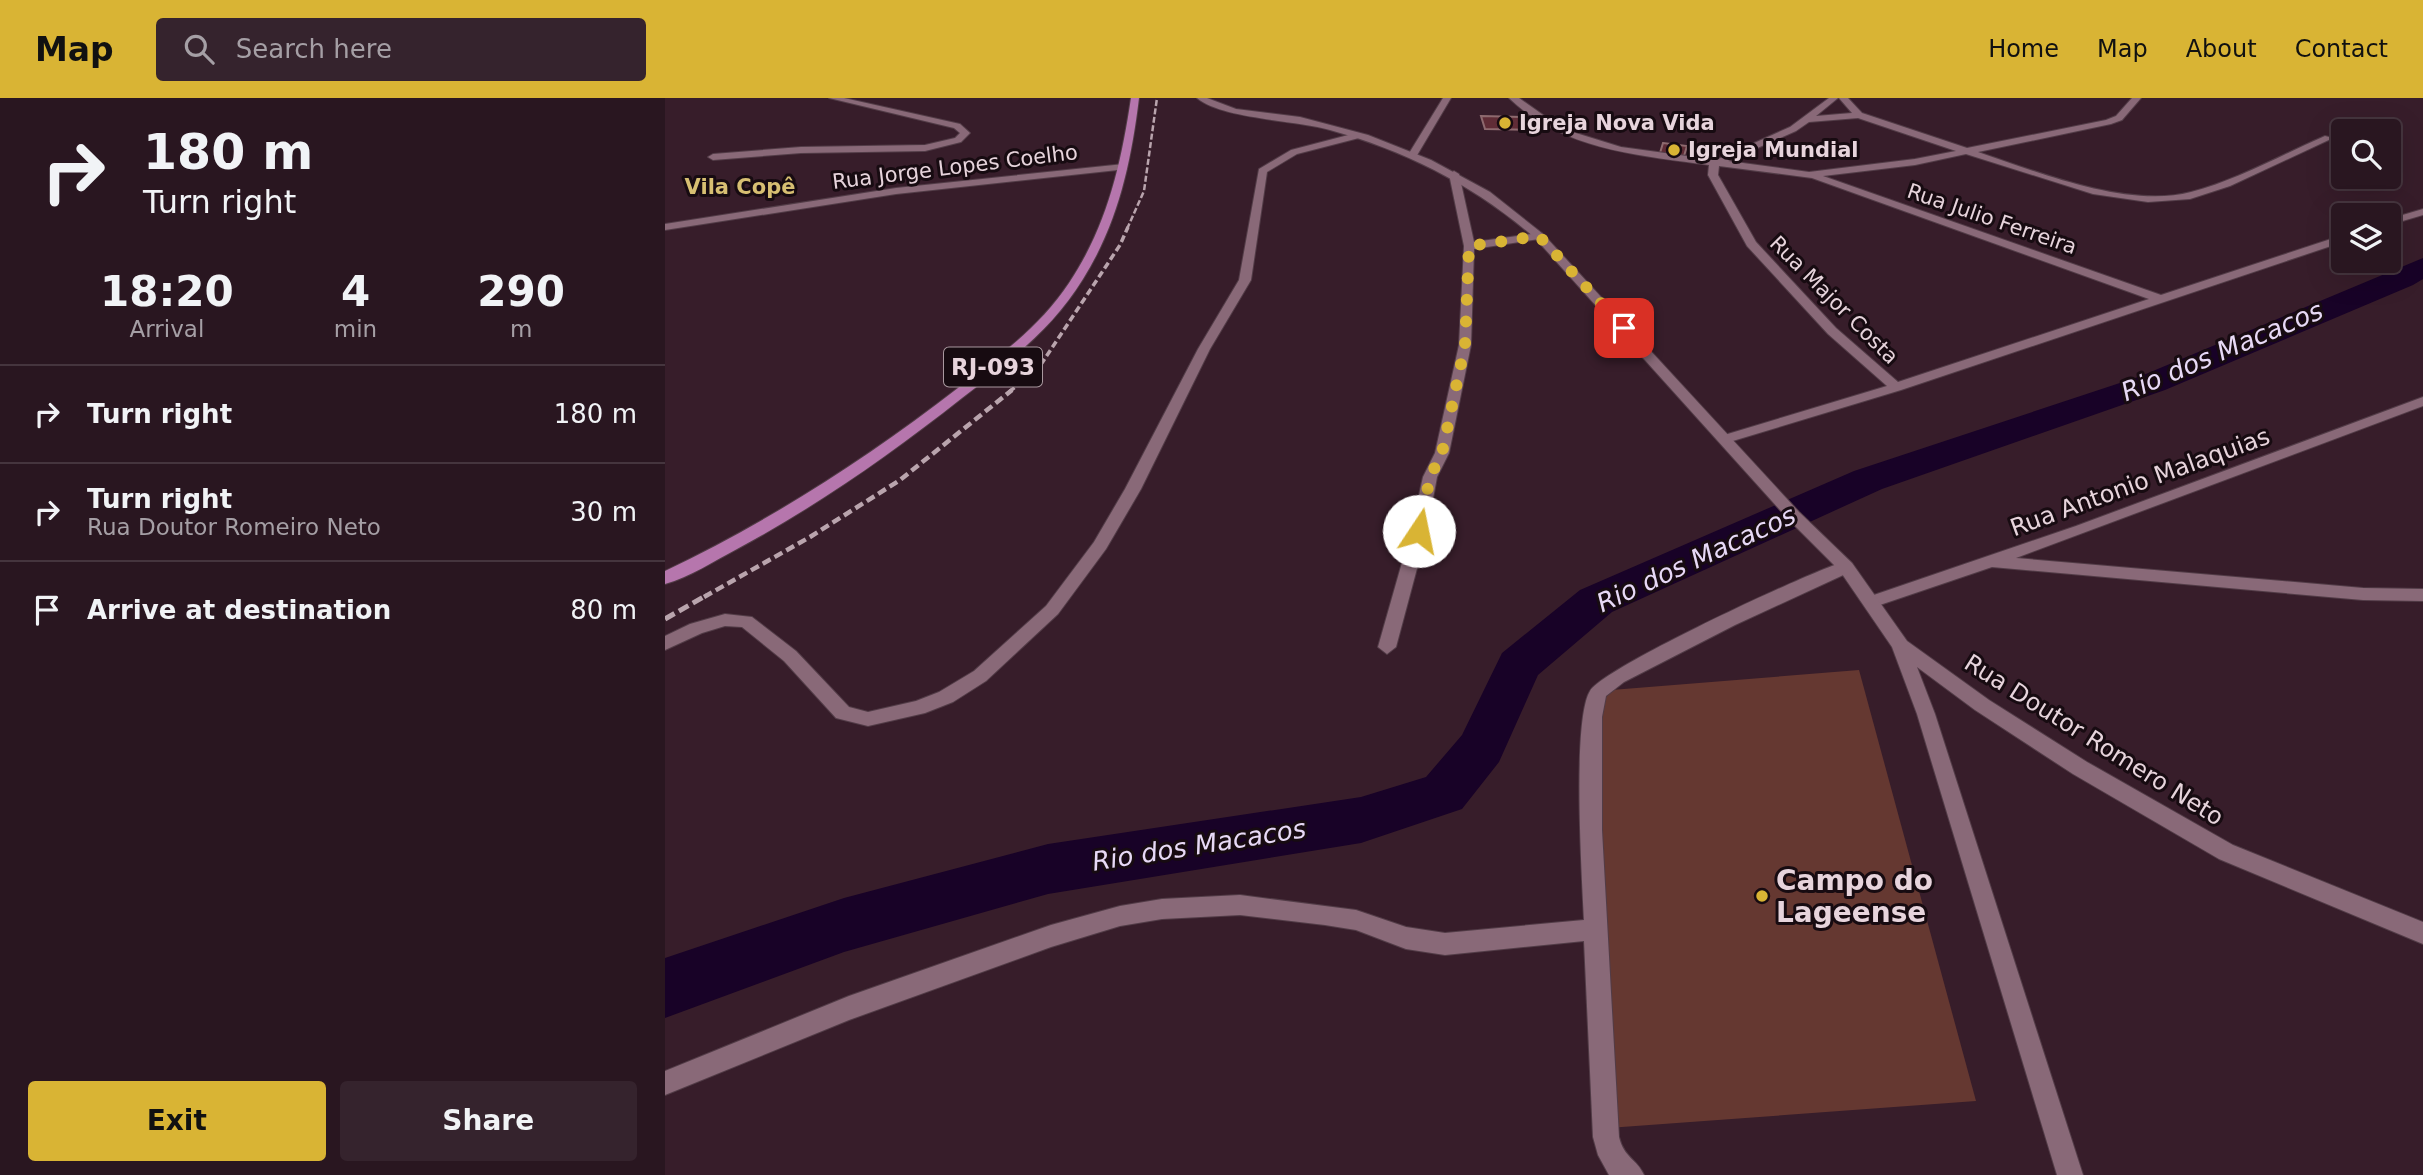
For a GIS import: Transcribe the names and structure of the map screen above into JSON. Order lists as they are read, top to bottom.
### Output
{
  "streets": {
    "main road": ["RJ-093"],
    "street": [
      "Rua Jorge Lopes Coelho",
      "Rua Julio Ferreira",
      "Rua Major Costa",
      "Rua Antonio Malaquias",
      "Rua Doutor Romero Neto"
    ]
  },
  "crossings": [
    ["Rua Jorge Lopes Coelho", "RJ-093"]
  ],
  "districts": ["Vila Copê"],
  "water": ["Rio dos Macacos"],
  "places": ["Igreja Nova Vida", "Igreja Mundial", "Campo do Lageense"],
  "page": {
    "header": "Map",
    "search": "Search here",
    "nav": [
      "Home",
      "Map",
      "About",
      "Contact"
    ],
    "turn": ["180 m", "Turn right"],
    "eta": [
      "18:20",
      "Arrival",
      "4",
      "min",
      "290",
      "m"
    ],
    "list": [
      {
        "name": "Turn right",
        "value": "180 m"
      },
      {
        "name": "Turn right",
        "note": "Rua Doutor Romeiro Neto",
        "value": "30 m"
      },
      {
        "name": "Arrive at destination",
        "value": "80 m"
      }
    ],
    "buttons": ["Exit", "Share"]
  }
}
